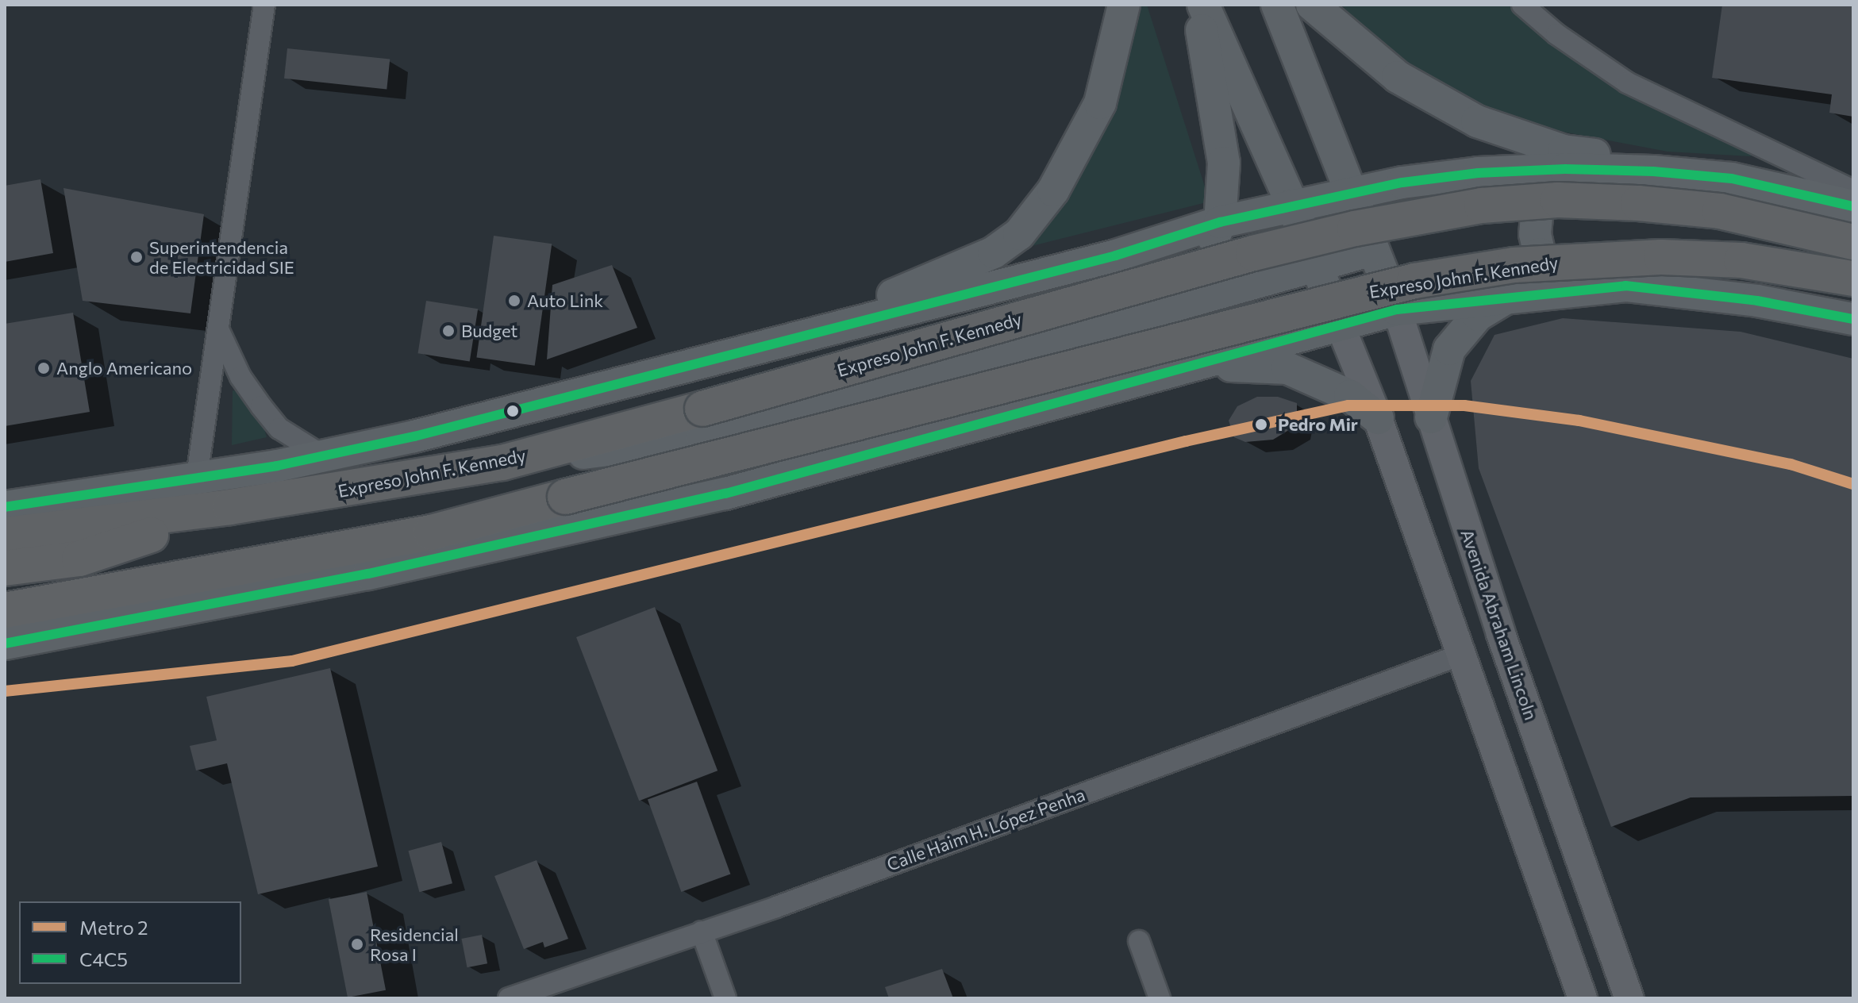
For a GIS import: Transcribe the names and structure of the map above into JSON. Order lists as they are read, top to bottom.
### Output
{
  "streets": {
    "highway": ["Expreso John F. Kennedy"],
    "main road": ["Avenida Abraham Lincoln"],
    "street": ["Calle Haim H. López Penha"]
  },
  "places": [
    "Superintendencia de Electricidad SIE",
    "Auto Link",
    "Budget",
    "Anglo Americano",
    "Pedro Mir",
    "Residencial Rosa I"
  ],
  "lines": ["transit line C4C5", "metro line 2"],
  "legend": ["Metro 2", "C4C5"]
}
